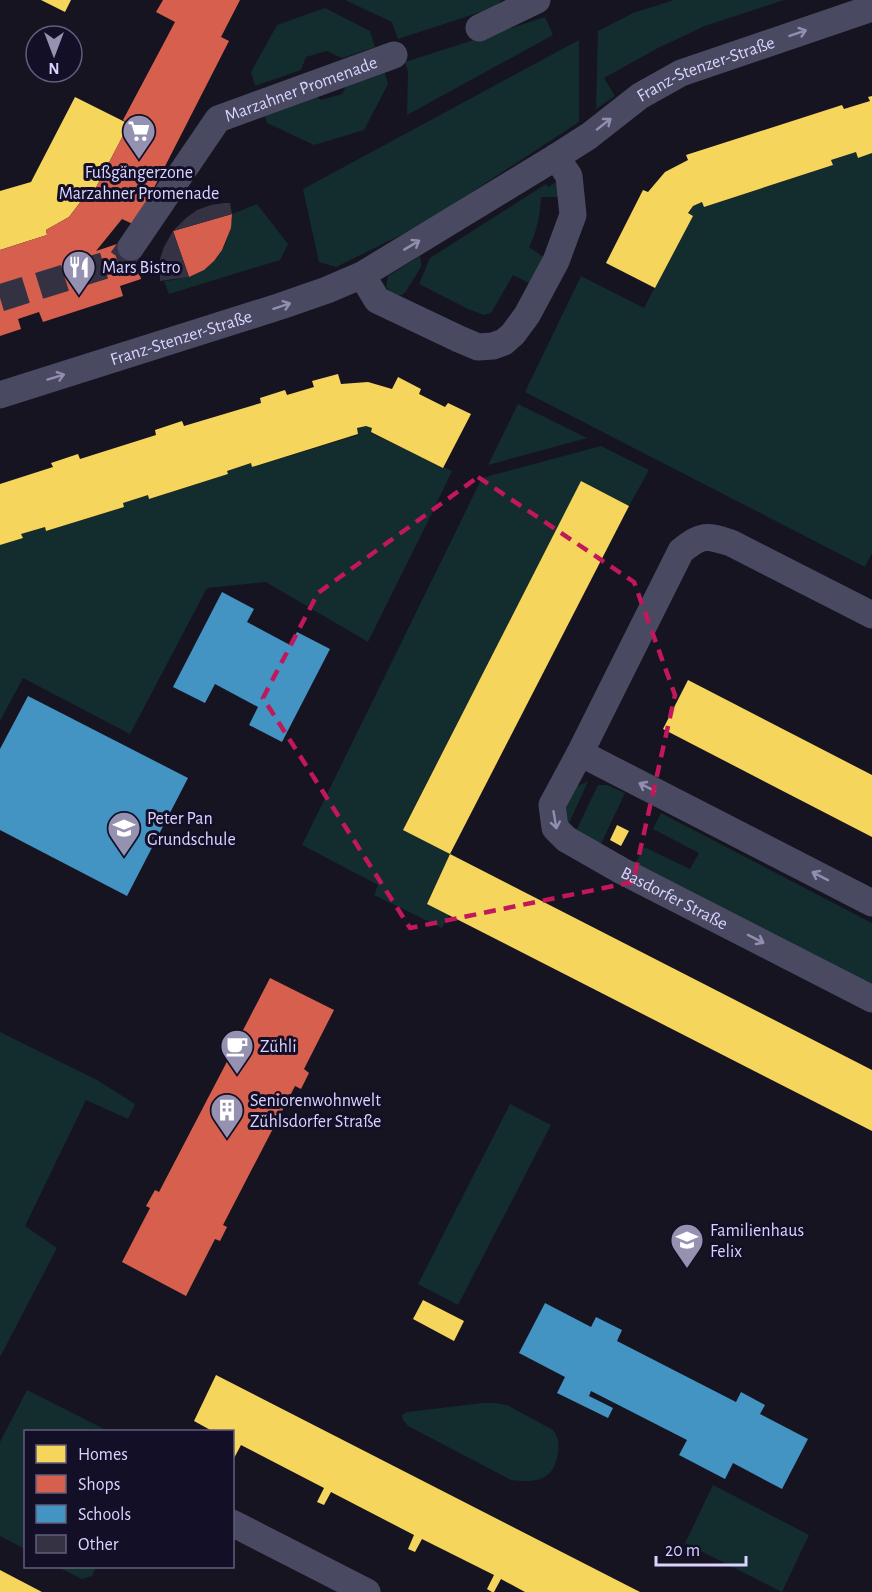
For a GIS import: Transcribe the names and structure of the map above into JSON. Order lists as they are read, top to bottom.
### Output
{
  "streets": {
    "street": ["Franz-Stenzer-Straße", "Marzahner Promenade", "Basdorfer Straße"]
  },
  "one_way": ["Franz-Stenzer-Straße", "Basdorfer Straße"],
  "places": {
    "supermarket": ["Fußgängerzone Marzahner Promenade"],
    "restaurant": ["Mars Bistro"],
    "school or university": ["Peter Pan Grundschule", "Familienhaus Felix"],
    "cafe": ["Zühli"],
    "building": ["Seniorenwohnwelt Zühlsdorfer Straße"]
  },
  "legend": [
    "Homes",
    "Shops",
    "Schools",
    "Other"
  ],
  "scale_bar": "20 m",
  "north": "bottom"
}
